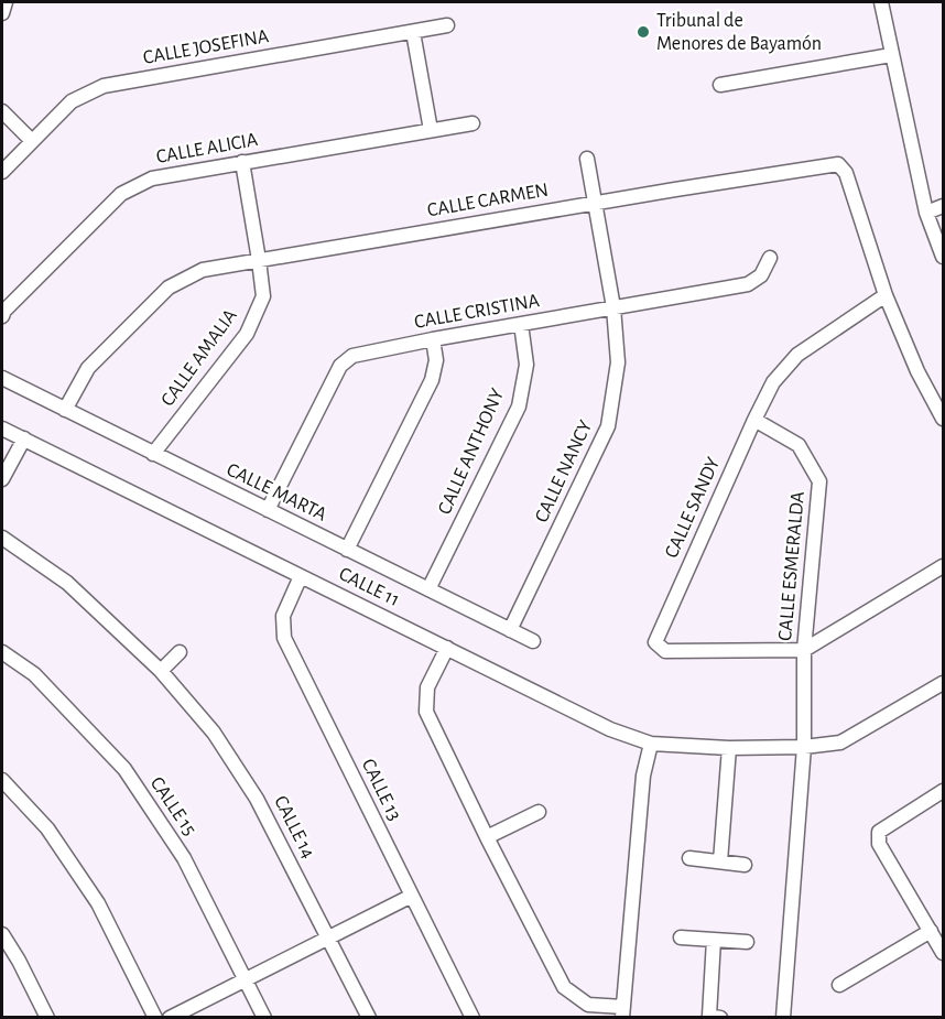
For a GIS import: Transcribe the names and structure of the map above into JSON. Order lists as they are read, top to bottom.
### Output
{
  "streets": {
    "street": [
      "CALLE JOSEFINA",
      "CALLE ALICIA",
      "CALLE CARMEN",
      "CALLE CRISTINA",
      "CALLE AMALIA",
      "CALLE ANTHONY",
      "CALLE NANCY",
      "CALLE MARTA",
      "CALLE SANDY",
      "CALLE ESMERALDA",
      "CALLE 11",
      "CALLE 13",
      "CALLE 15",
      "CALLE 14"
    ]
  },
  "crossings": [
    ["CALLE ALICIA", "CALLE AMALIA"],
    ["CALLE CARMEN", "CALLE AMALIA"],
    ["CALLE CARMEN", "CALLE NANCY"],
    ["CALLE CARMEN", "CALLE MARTA"],
    ["CALLE CARMEN", "CALLE SANDY"],
    ["CALLE CRISTINA", "CALLE ANTHONY"],
    ["CALLE CRISTINA", "CALLE NANCY"],
    ["CALLE CRISTINA", "CALLE MARTA"],
    ["CALLE AMALIA", "CALLE MARTA"],
    ["CALLE ANTHONY", "CALLE MARTA"],
    ["CALLE NANCY", "CALLE MARTA"],
    ["CALLE SANDY", "CALLE ESMERALDA"],
    ["CALLE ESMERALDA", "CALLE 11"],
    ["CALLE 11", "CALLE 13"]
  ],
  "places": ["Tribunal de Menores de Bayamón"]
}
